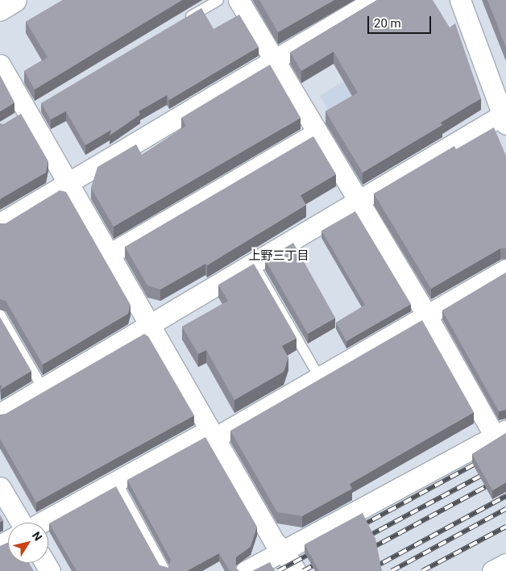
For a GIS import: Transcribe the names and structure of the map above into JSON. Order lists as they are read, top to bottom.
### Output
{
  "districts": ["上野三丁目"],
  "scale_bar": "20 m",
  "north": "top right"
}
